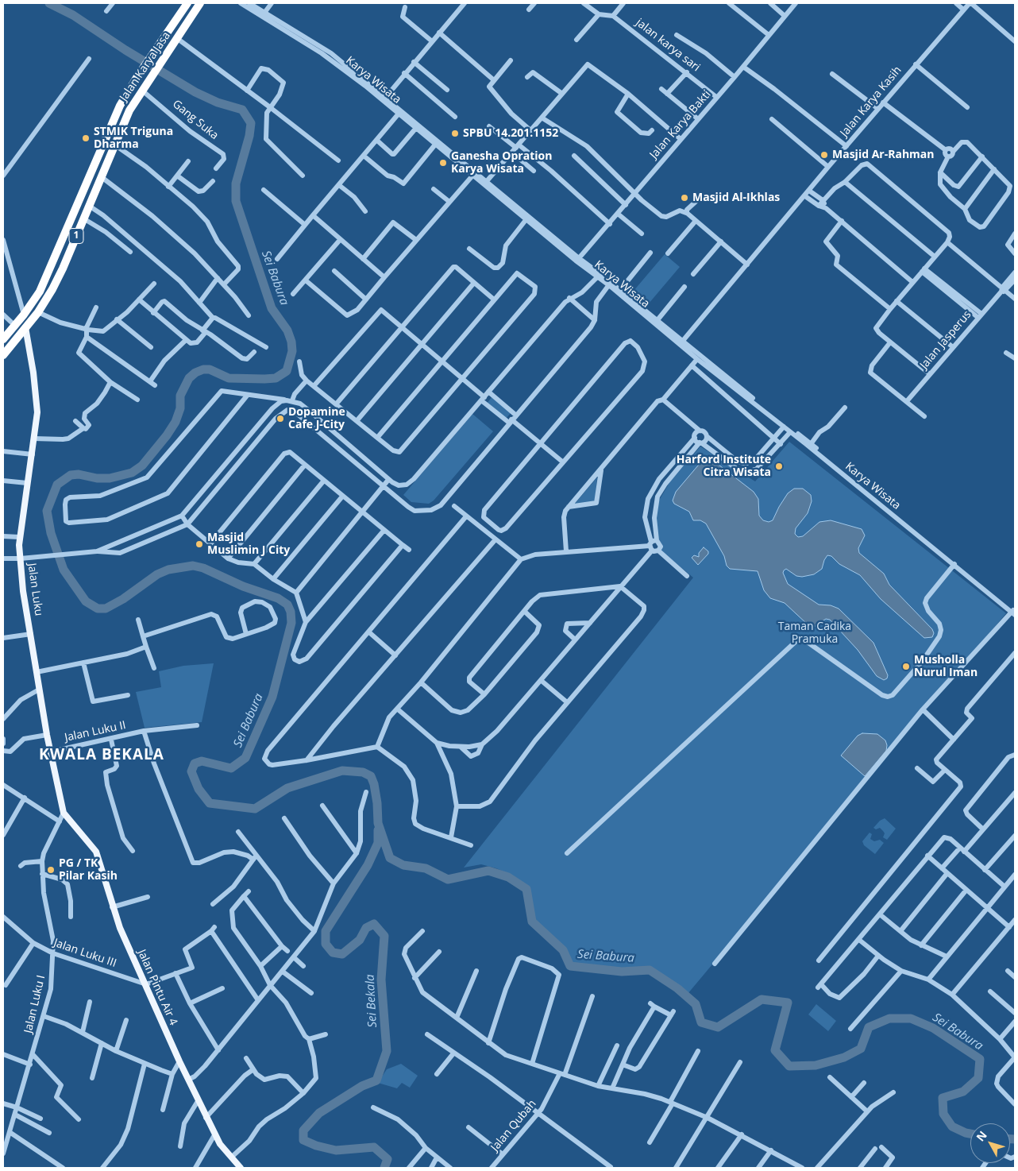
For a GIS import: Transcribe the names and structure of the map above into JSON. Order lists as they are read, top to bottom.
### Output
{
  "streets": {
    "highway": ["Jalan Karya Jasa", "1"],
    "main road": ["Jalan Luku", "Jalan Pintu Air 4"],
    "street": [
      "jalan karya sari",
      "Karya Wisata",
      "Jalan Karya Kasih",
      "Gang Suka",
      "Jalan Karya Bakti",
      "Jalan Jasperus",
      "Jalan Luku II",
      "Jalan Luku III",
      "Jalan Luku I",
      "Jalan Qubah"
    ]
  },
  "crossings": [
    ["jalan karya sari", "Jalan Karya Bakti"],
    ["Jalan Karya Jasa", "Gang Suka"],
    ["Jalan Karya Jasa", "Jalan Luku"],
    ["Karya Wisata", "Jalan Karya Kasih"],
    ["Karya Wisata", "Jalan Karya Bakti"],
    ["Jalan Luku", "Jalan Luku II"],
    ["Jalan Luku", "Jalan Pintu Air 4"],
    ["Jalan Luku", "Jalan Luku I"],
    ["Jalan Luku III", "Jalan Pintu Air 4"],
    ["Jalan Luku III", "Jalan Luku I"],
    ["Jalan Pintu Air 4", "Jalan Luku I"]
  ],
  "districts": ["KWALA BEKALA"],
  "water": ["Sei Babura", "Sei Bekala"],
  "parks": ["Taman Cadika Pramuka"],
  "places": [
    "SPBU 14.201.1152",
    "STMIK Triguna Dharma",
    "Masjid Ar-Rahman",
    "Ganesha Opration Karya Wisata",
    "Masjid Al-Ikhlas",
    "Dopamine Cafe J-City",
    "Harford Institute Citra Wisata",
    "Masjid Muslimin J City",
    "Musholla Nurul Iman",
    "PG / TK Pilar Kasih"
  ],
  "north": "top left"
}
